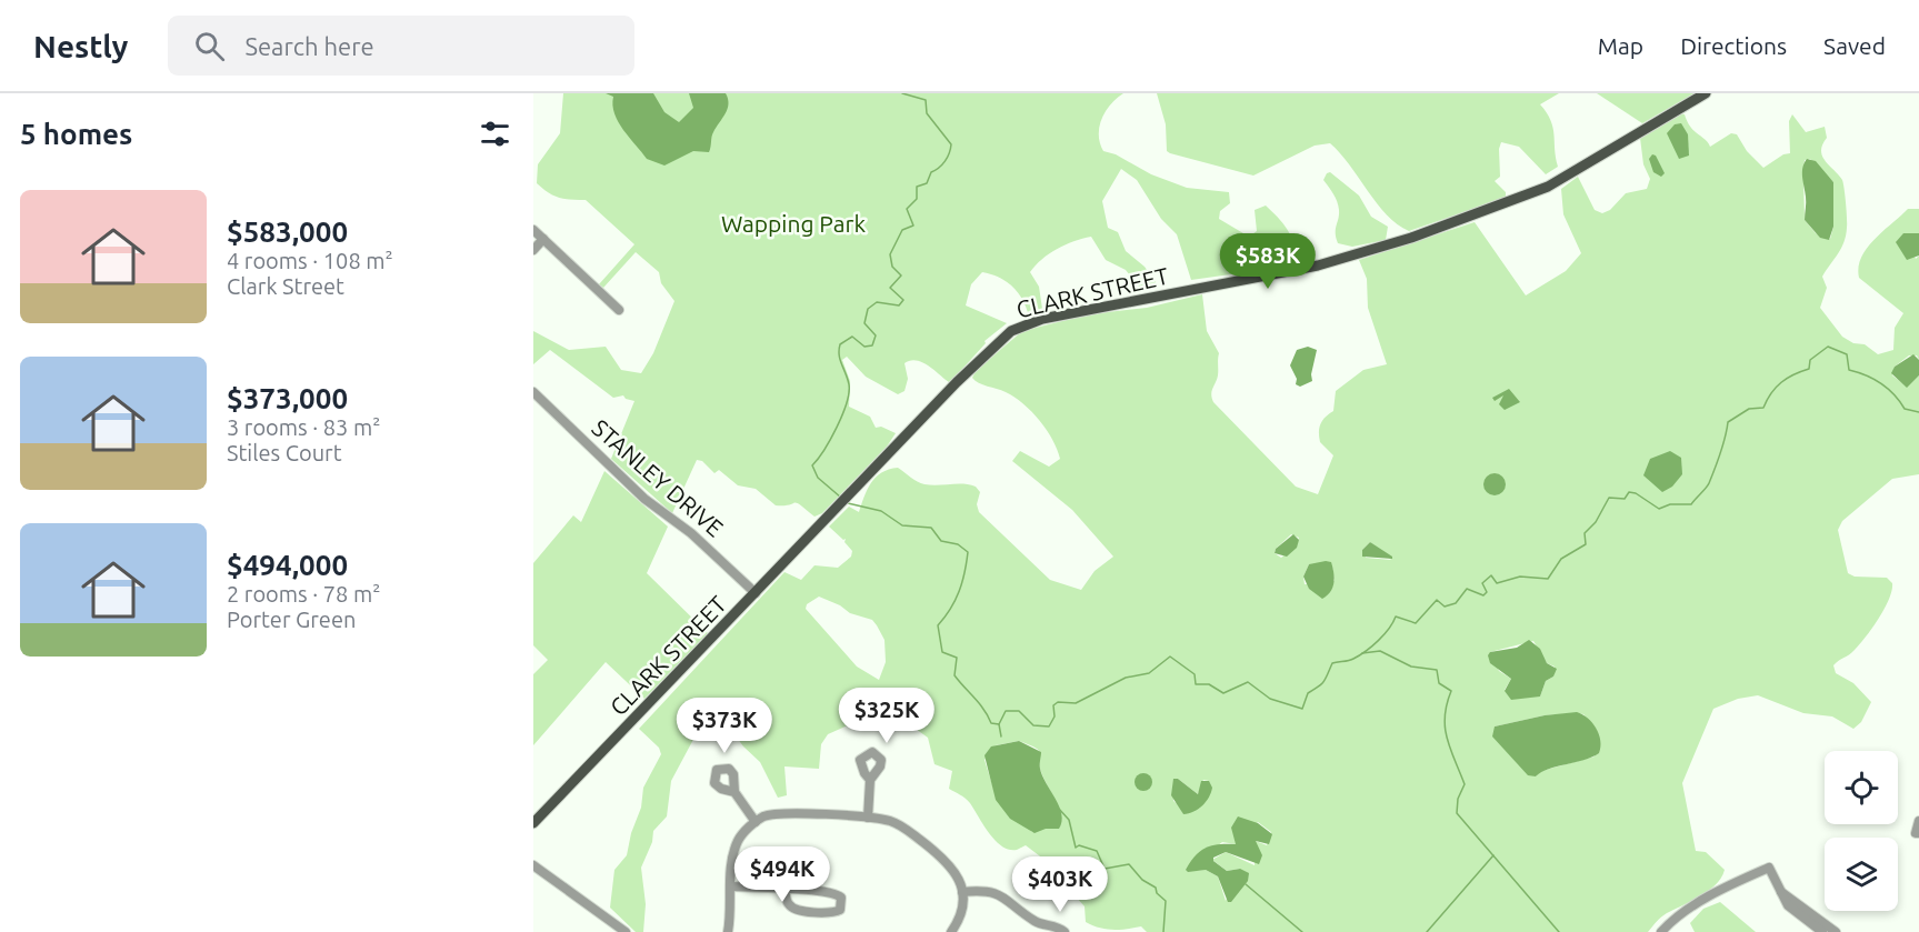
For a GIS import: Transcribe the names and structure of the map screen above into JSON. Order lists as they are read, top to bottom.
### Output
{
  "streets": {
    "main road": ["CLARK STREET"],
    "street": ["STANLEY DRIVE"]
  },
  "crossings": [
    ["CLARK STREET", "STANLEY DRIVE"]
  ],
  "parks": ["Wapping Park"],
  "page": {
    "header": "Nestly",
    "search": "Search here",
    "nav": ["Map", "Directions", "Saved"],
    "heading": "5 homes",
    "list": [
      {
        "name": "$583,000",
        "note": "4 rooms · 108 m² · Clark Street"
      },
      {
        "name": "$373,000",
        "note": "3 rooms · 83 m² · Stiles Court"
      },
      {
        "name": "$494,000",
        "note": "2 rooms · 78 m² · Porter Green"
      }
    ],
    "price": [
      "$583K",
      "$325K",
      "$373K",
      "$494K",
      "$403K"
    ]
  }
}
